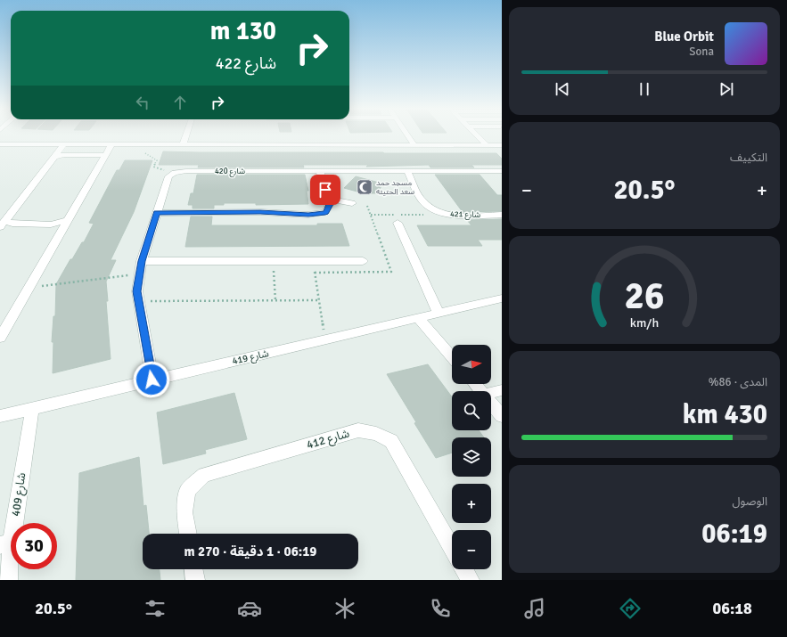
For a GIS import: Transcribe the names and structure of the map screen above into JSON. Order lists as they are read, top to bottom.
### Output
{
  "streets": {
    "street": [
      "شارع 420",
      "شارع 421",
      "شارع 419",
      "شارع 412",
      "شارع 409"
    ]
  },
  "crossings": [
    ["شارع 420", "شارع 421"],
    ["شارع 419", "شارع 409"]
  ],
  "places": {
    "mosque": ["مسجد حمد سعد الحتيته"]
  },
  "north": "right",
  "page": {
    "turn": ["130 m", "شارع 422"],
    "song": ["Blue Orbit", "Sona"],
    "tile": [
      "التكييف",
      ["المدى · 86%", "430 km"],
      ["الوصول", "06:19"]
    ],
    "heat": ["−", "20.5°", "+"],
    "map_buttons": ["+", "−"],
    "limit": "30",
    "trip": "06:19 · 1 دقيقة · 270 m",
    "tabs": ["06:18", "20.5°"],
    "gauge": ["26", "km/h"]
  }
}
